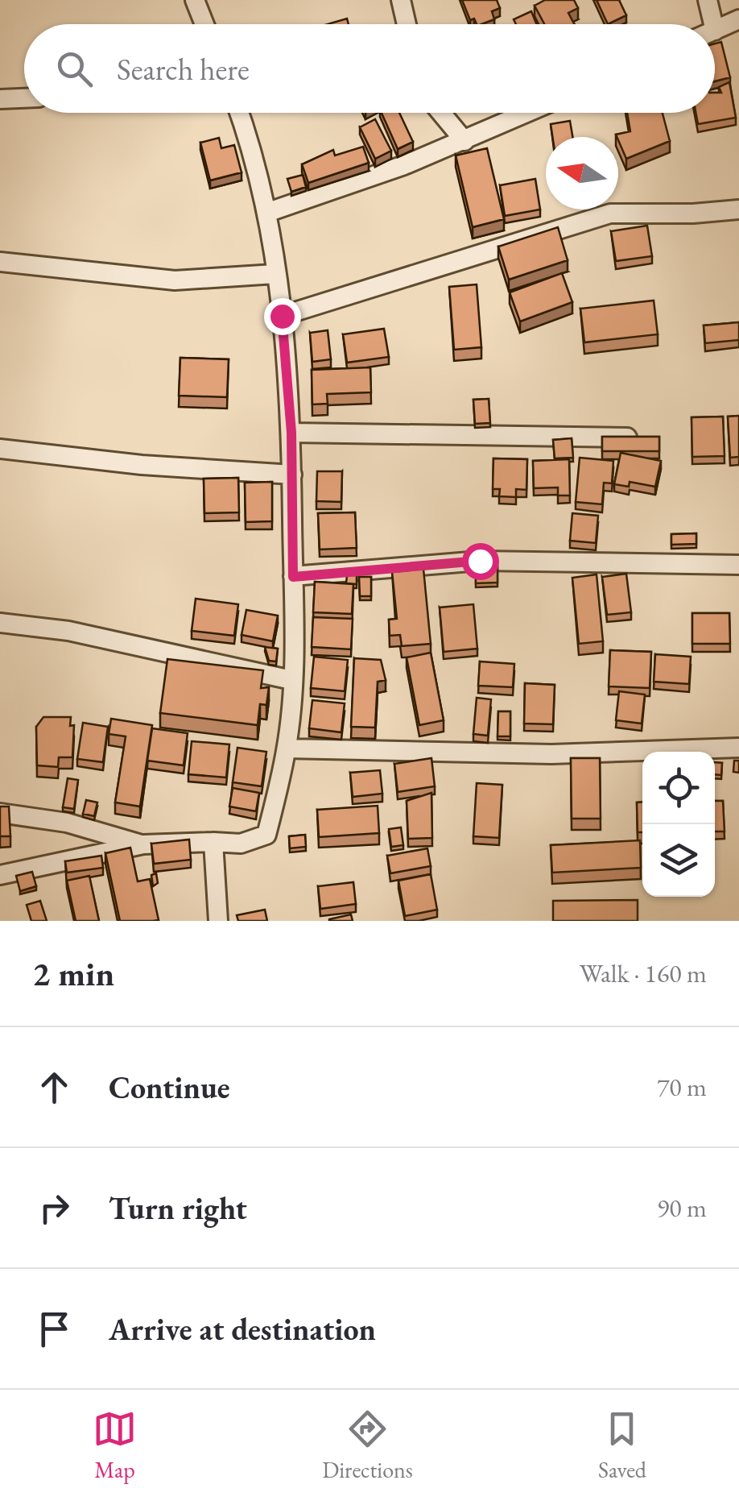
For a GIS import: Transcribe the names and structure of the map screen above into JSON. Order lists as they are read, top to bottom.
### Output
{
  "north": "left",
  "page": {
    "search": "Search here",
    "heading": ["2 min", "Walk · 160 m"],
    "list": [
      ["Continue", "70 m"],
      ["Turn right", "90 m"],
      "Arrive at destination"
    ],
    "nav": ["Map", "Directions", "Saved"]
  }
}
